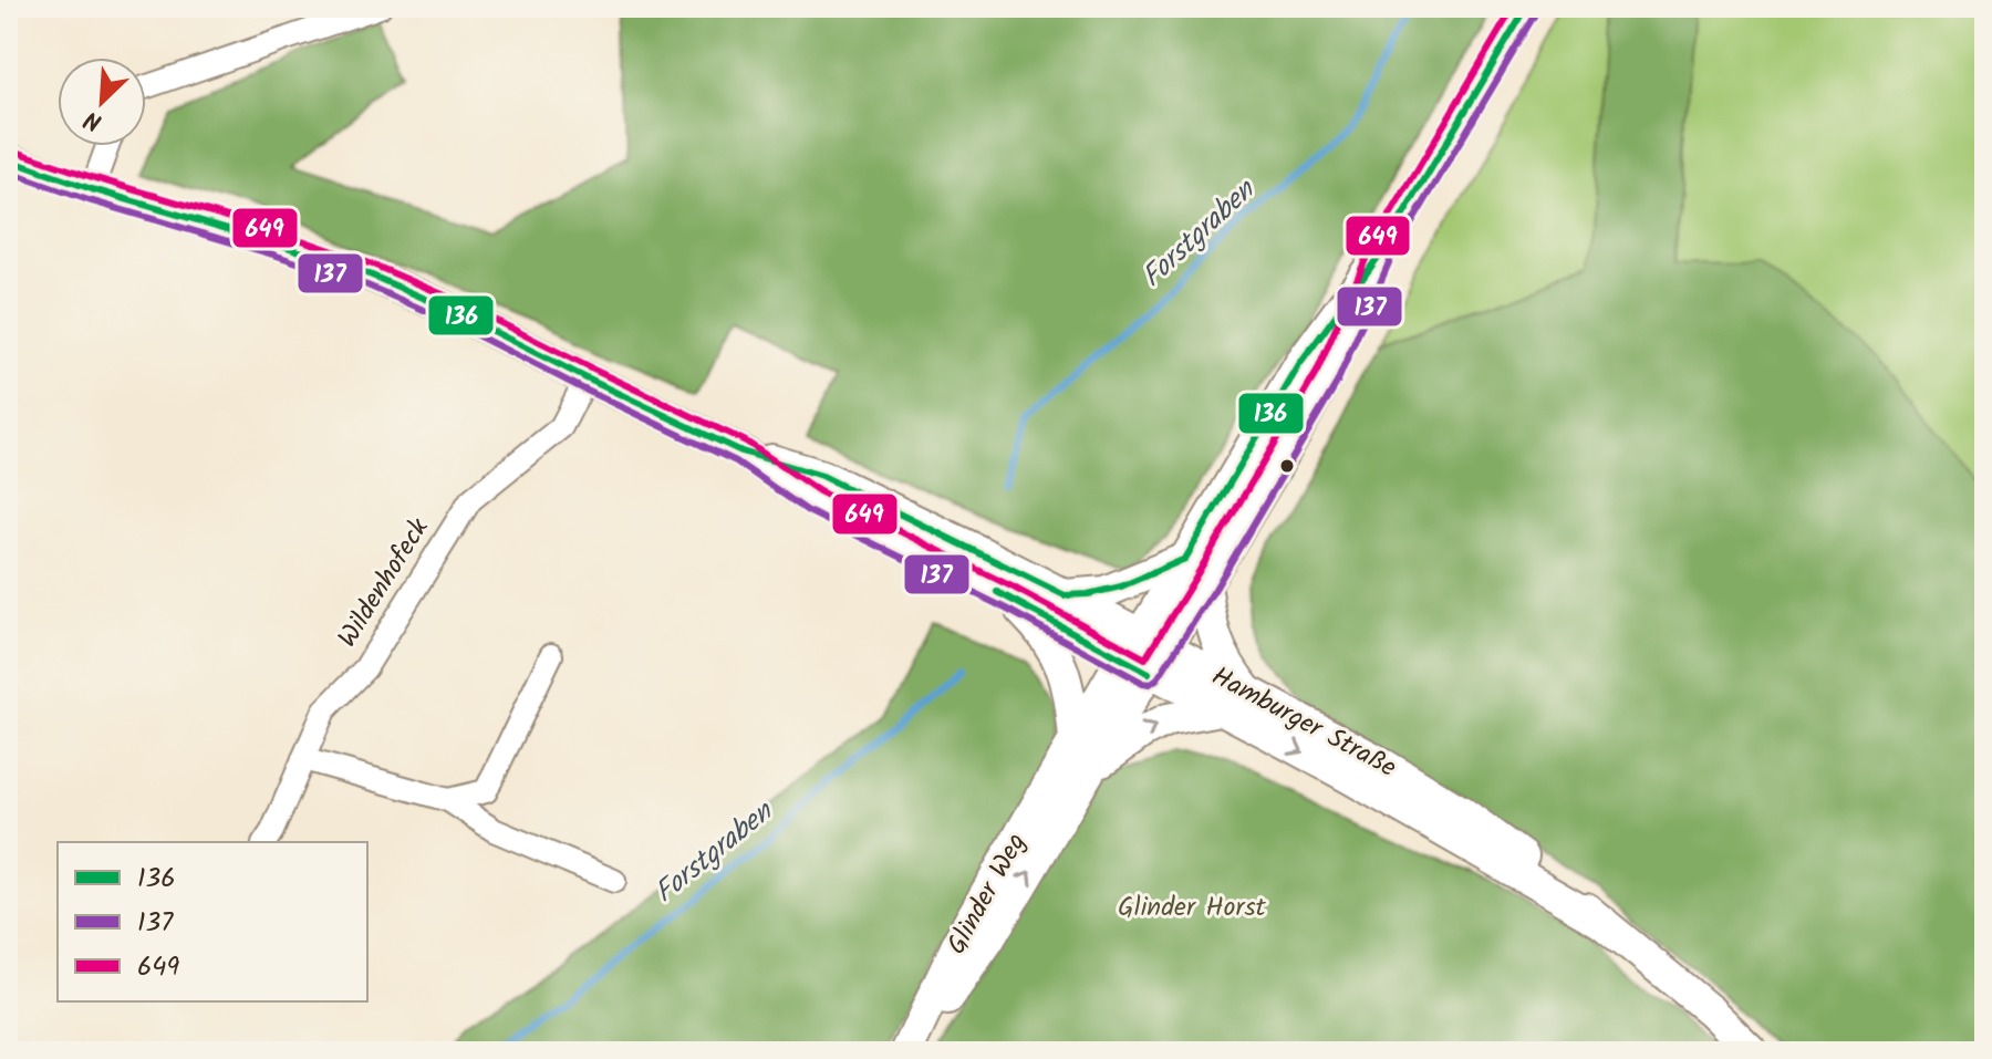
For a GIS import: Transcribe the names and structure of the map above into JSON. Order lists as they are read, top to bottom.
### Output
{
  "streets": {
    "main road": ["Hamburger Straße", "Glinder Weg"],
    "street": ["Wildenhofeck"]
  },
  "crossings": [
    ["Wildenhofeck", "Hamburger Straße"],
    ["Hamburger Straße", "Glinder Weg"]
  ],
  "water": ["Forstgraben"],
  "parks": ["Glinder Horst"],
  "lines": ["transit line 136", "transit line 649", "transit line 137"],
  "legend": ["136", "137", "649"],
  "north": "bottom left"
}
